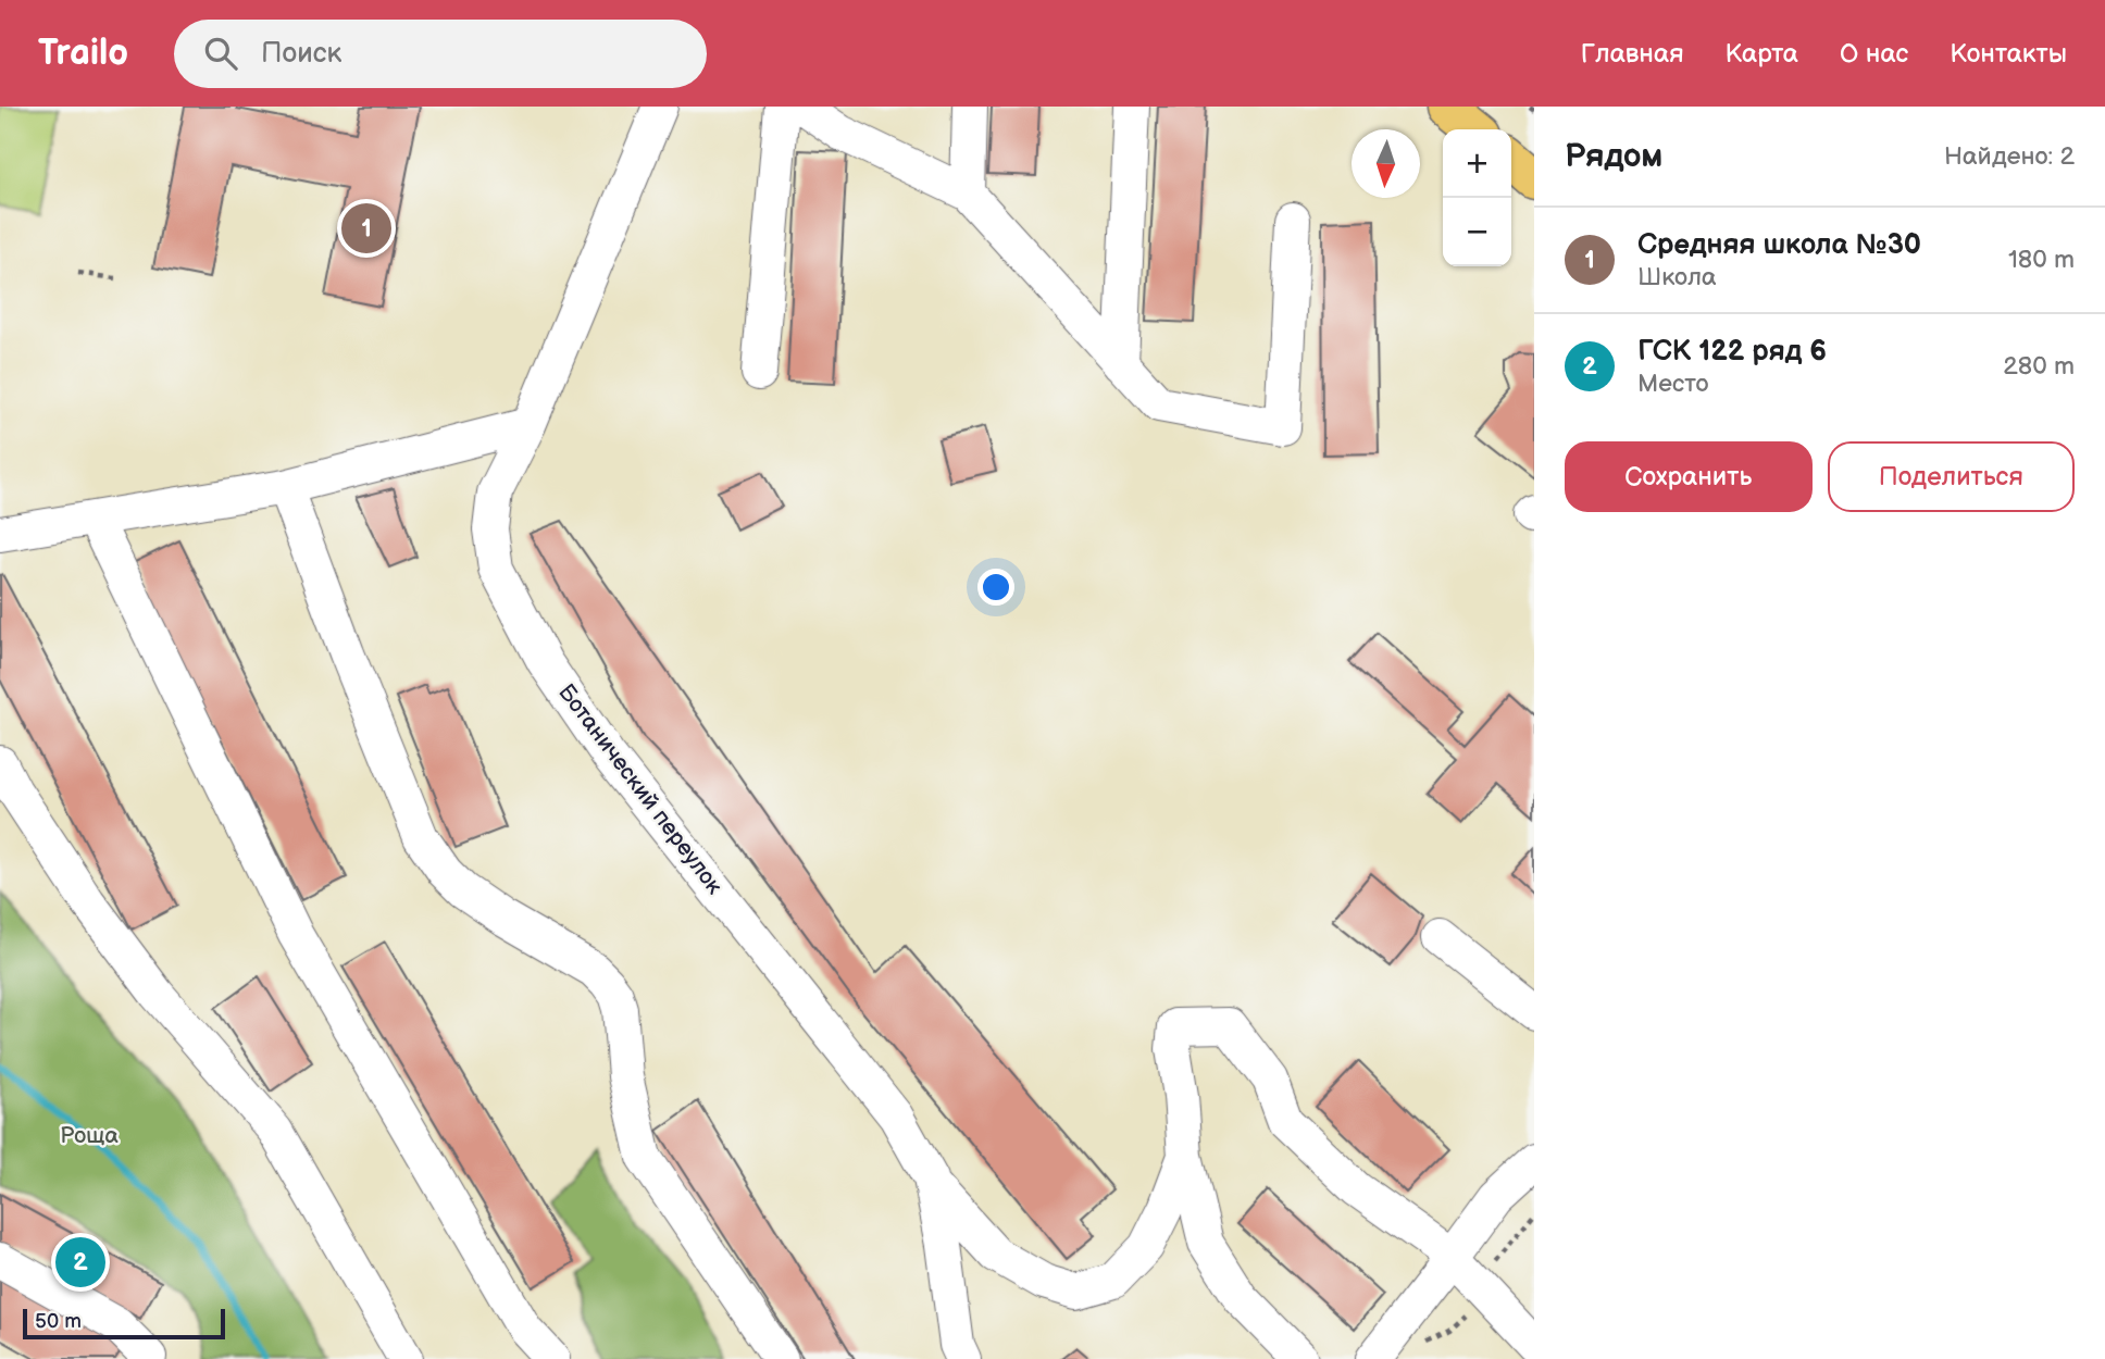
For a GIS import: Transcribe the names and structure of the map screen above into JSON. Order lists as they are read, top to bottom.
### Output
{
  "streets": {
    "street": ["Ботанический переулок"]
  },
  "parks": ["Роща"],
  "scale_bar": "50 m",
  "north": "bottom",
  "page": {
    "header": "Trailo",
    "search": "Поиск",
    "nav": [
      "Главная",
      "Карта",
      "О нас",
      "Контакты"
    ],
    "heading": ["Рядом", "Найдено: 2"],
    "map_buttons": ["+", "−"],
    "pins": ["1", "2"],
    "list": [
      {
        "mark": "1",
        "name": "Средняя школа №30",
        "note": "Школа",
        "value": "180 m"
      },
      {
        "mark": "2",
        "name": "ГСК 122 ряд 6",
        "note": "Место",
        "value": "280 m"
      }
    ],
    "buttons": ["Сохранить", "Поделиться"],
    "scale": "50 m"
  }
}
